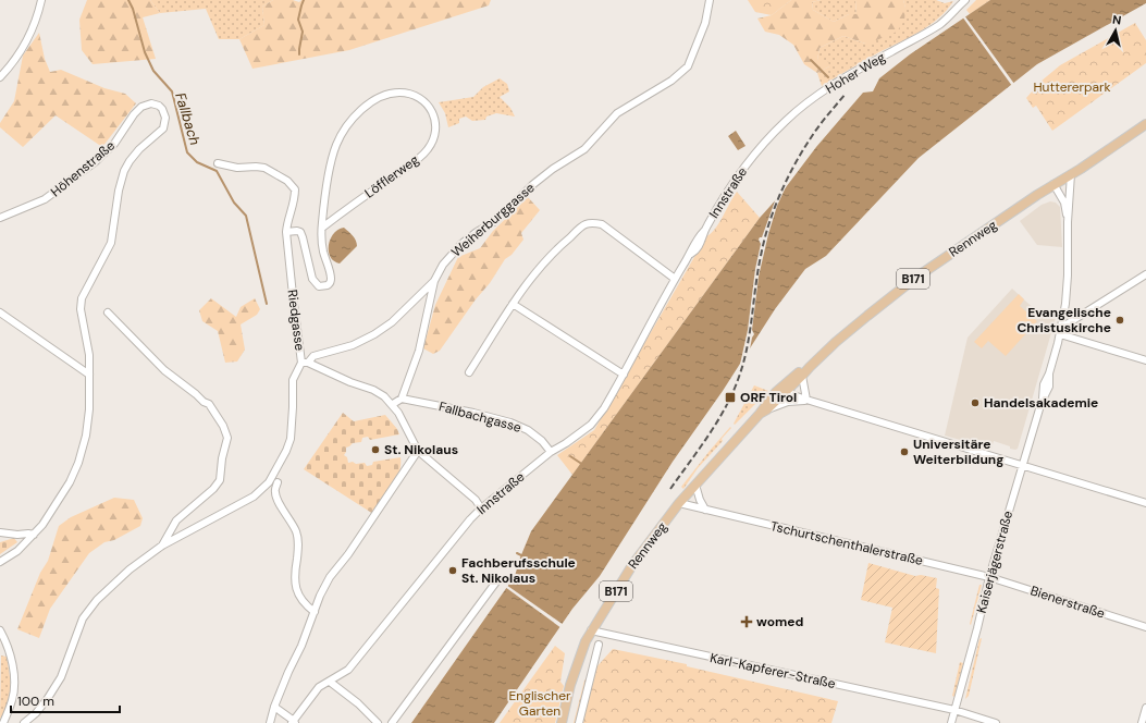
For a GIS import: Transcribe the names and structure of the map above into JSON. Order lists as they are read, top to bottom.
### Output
{
  "streets": {
    "main road": ["Rennweg", "B171"],
    "street": [
      "Hoher Weg",
      "Höhenstraße",
      "Löfflerweg",
      "Innstraße",
      "Weiherburggasse",
      "Riedgasse",
      "Fallbachgasse",
      "Tschurtschenthalerstraße",
      "Kaiserjägerstraße",
      "Bienerstraße",
      "Karl-Kapferer-Straße"
    ]
  },
  "crossings": [
    ["Hoher Weg", "Innstraße"],
    ["Löfflerweg", "Riedgasse"],
    ["Innstraße", "Fallbachgasse"],
    ["Weiherburggasse", "Riedgasse"],
    ["Weiherburggasse", "Fallbachgasse"],
    ["Rennweg", "Tschurtschenthalerstraße"],
    ["Rennweg", "Kaiserjägerstraße"],
    ["Rennweg", "Karl-Kapferer-Straße"],
    ["Tschurtschenthalerstraße", "Kaiserjägerstraße"],
    ["Tschurtschenthalerstraße", "Bienerstraße"],
    ["Kaiserjägerstraße", "Bienerstraße"],
    ["Kaiserjägerstraße", "Karl-Kapferer-Straße"]
  ],
  "water": ["Fallbach"],
  "parks": ["Huttererpark", "Englischer Garten"],
  "places": {
    "other": [
      "Evangelische Christuskirche",
      "Handelsakademie",
      "St. Nikolaus",
      "Universitäre Weiterbildung",
      "Fachberufsschule St. Nikolaus"
    ],
    "transit": ["ORF Tirol"],
    "health": ["womed"]
  },
  "scale_bar": "100 m",
  "north": "top"
}
